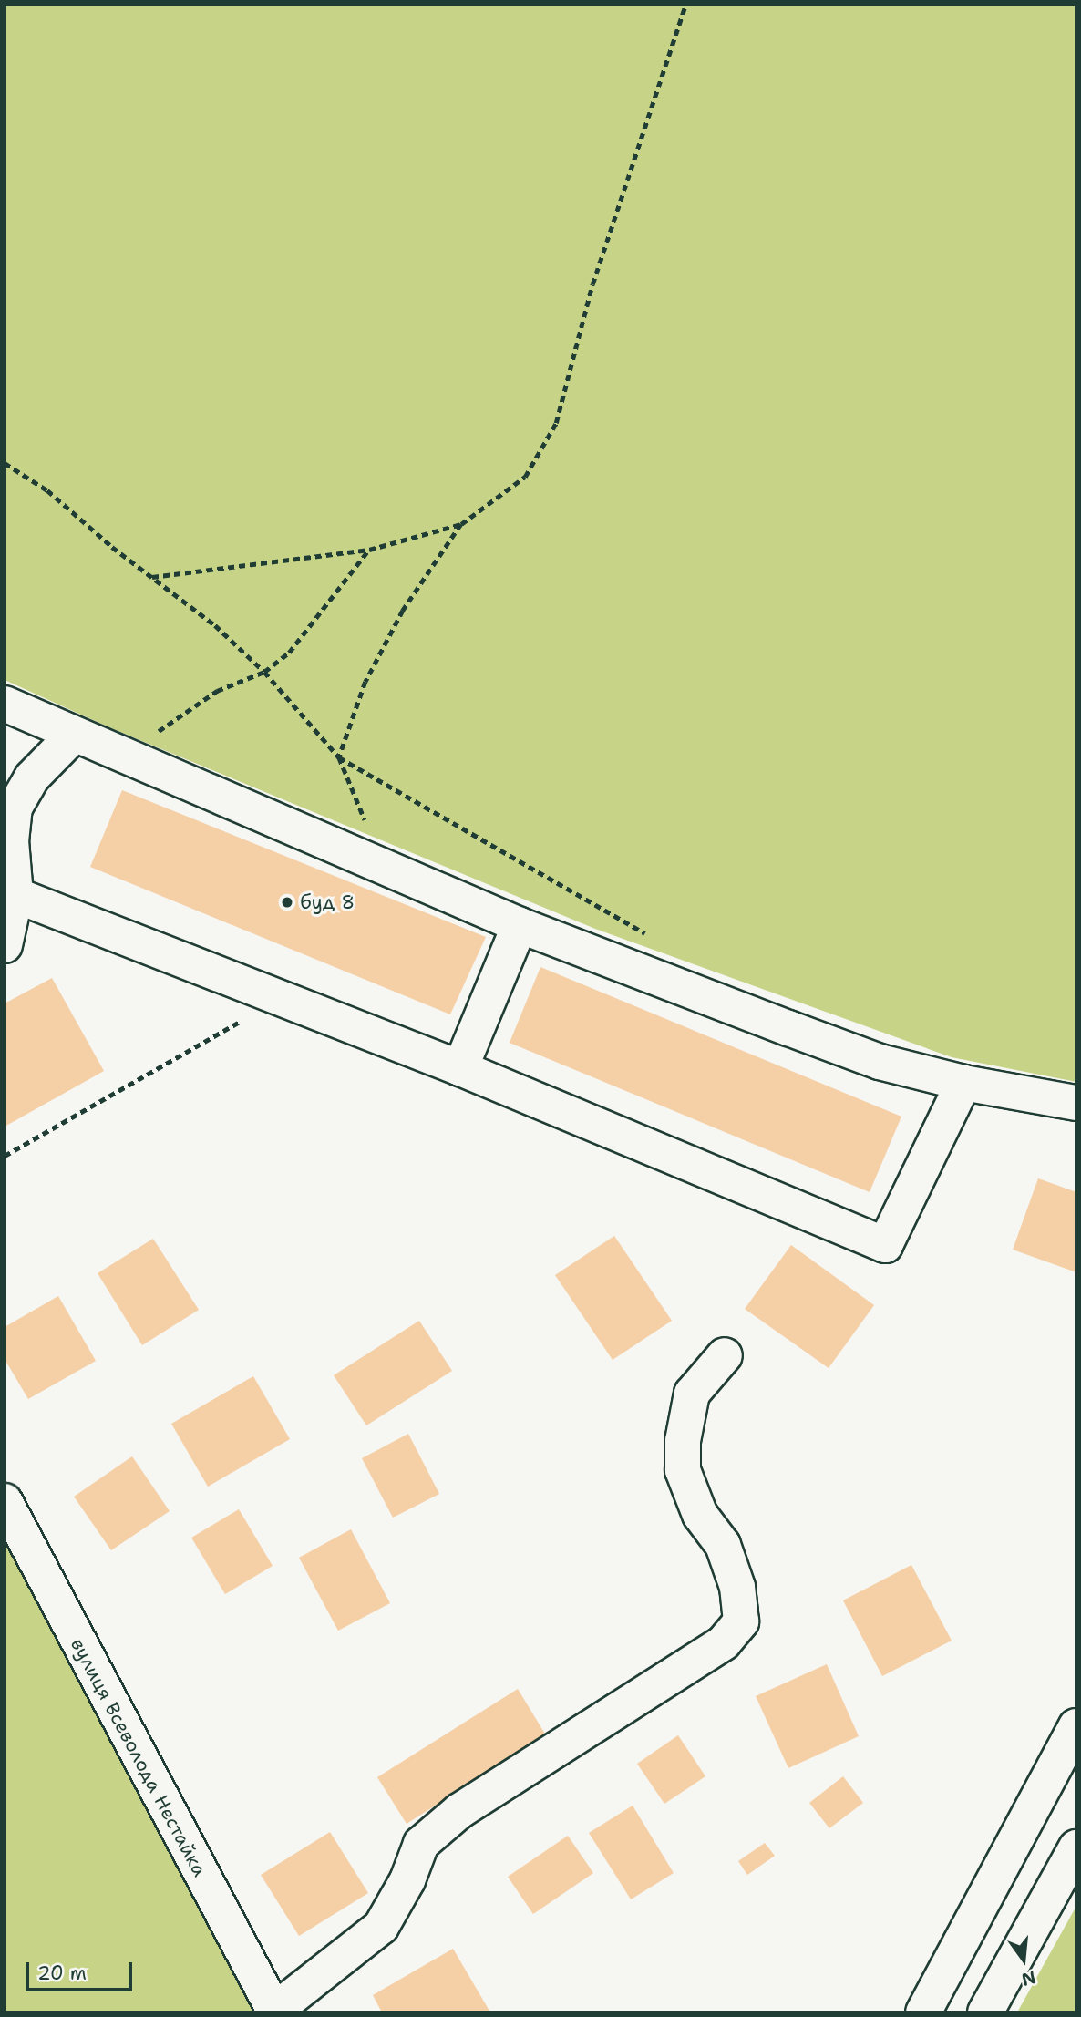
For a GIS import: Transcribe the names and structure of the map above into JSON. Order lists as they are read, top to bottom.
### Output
{
  "streets": {
    "street": ["вулиця Всеволода Нестайка"]
  },
  "places": ["буд 8"],
  "scale_bar": "20 m",
  "north": "bottom"
}
